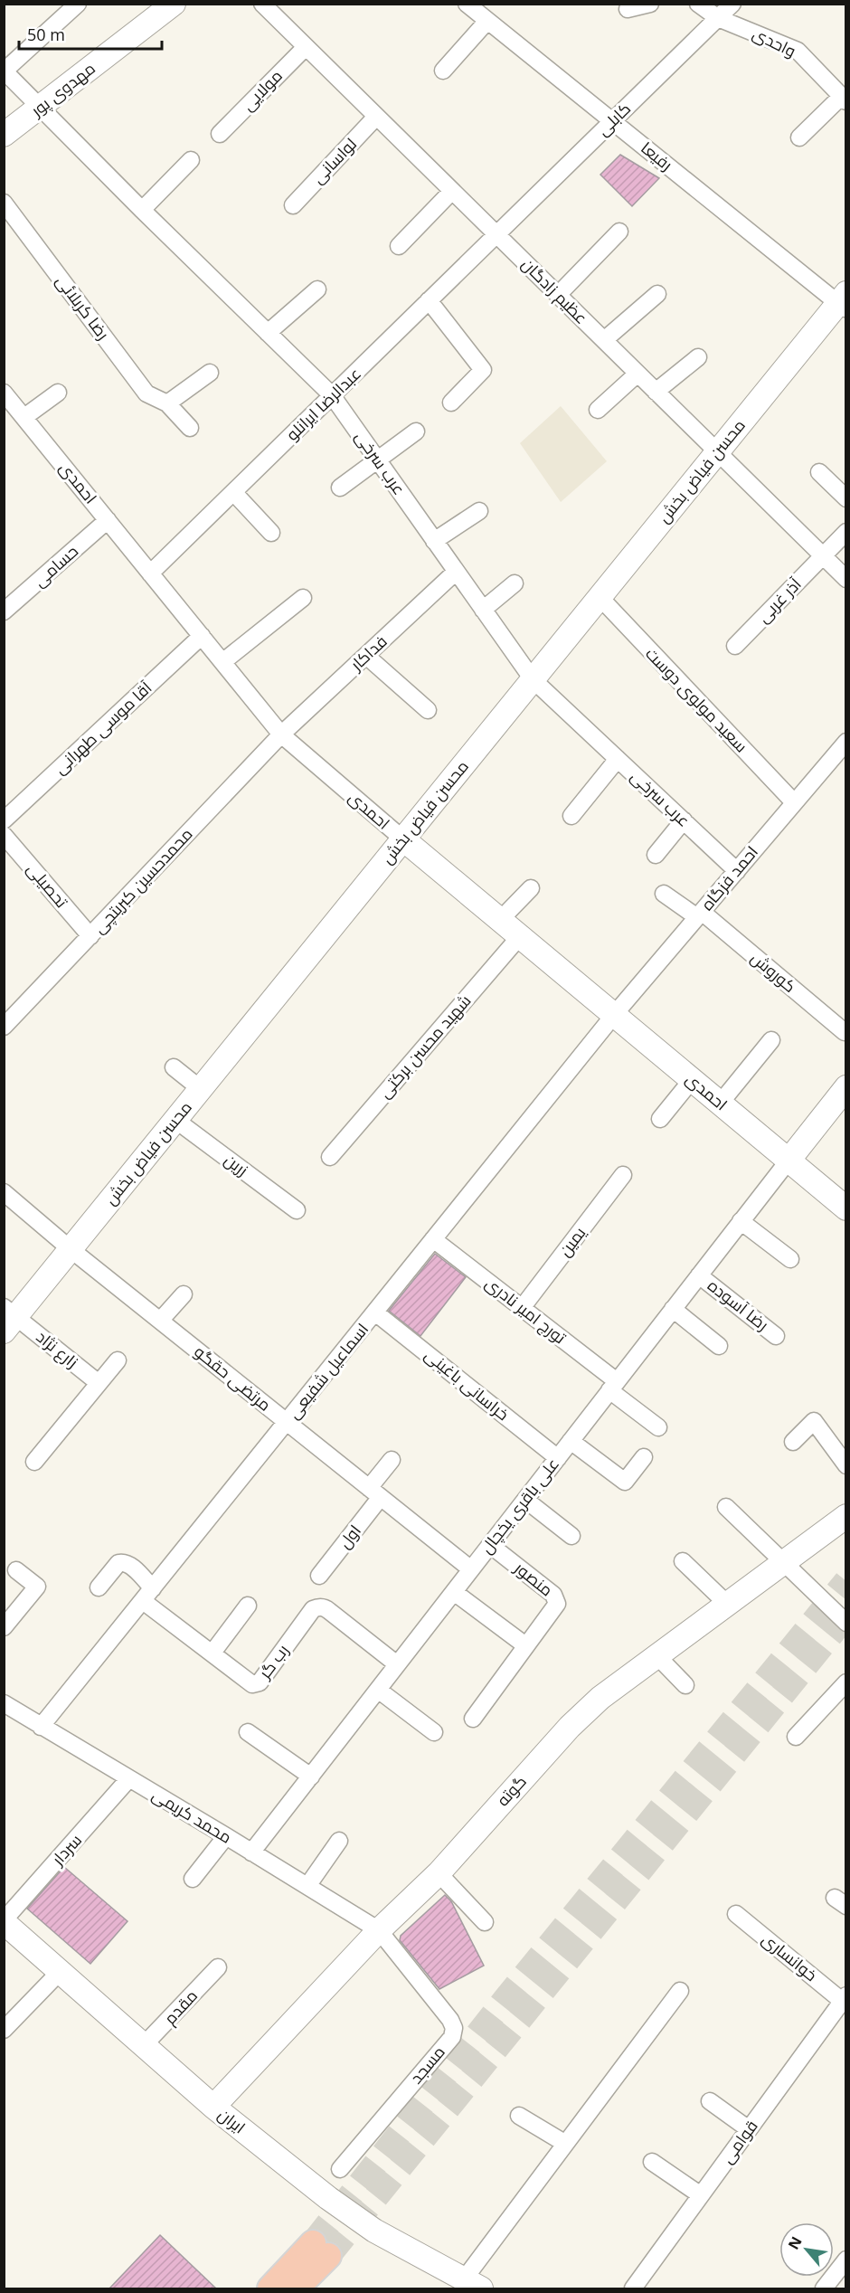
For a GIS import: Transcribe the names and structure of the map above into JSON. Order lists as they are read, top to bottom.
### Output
{
  "streets": {
    "street": [
      "واحدی",
      "مهدوی پور",
      "مولایی",
      "کابلی",
      "رفیعا",
      "لواسانی",
      "عظیم زادگان",
      "رضا کربلائی",
      "عبدالرضا ایرانلو",
      "عرب سرخی",
      "محسن فیاض بخش",
      "احمدی",
      "حسامی",
      "آذر غربی",
      "فداکار",
      "سعید مولوی دوست",
      "آقا موسی طهرانی",
      "احمد فزگاه",
      "محمدحسین کبریتچی",
      "تحصیلی",
      "کوروش",
      "شهید محسن برکتی",
      "زرین",
      "یمین",
      "رضا آسوده",
      "تورج امیر نادری",
      "زارع نژاد",
      "اسماعیل شفیعی",
      "مرتضی حقگو",
      "خراسانی باغینی",
      "علی باقری یخچال",
      "اول",
      "منصور",
      "رب گر",
      "گوته",
      "محمد کریمی",
      "سردار",
      "خوانساری",
      "مقدم",
      "مسجد",
      "ایران",
      "قوامی"
    ]
  },
  "crossings": [
    ["واحدی", "کابلی"],
    ["مهدوی پور", "عرب سرخی"],
    ["مولایی", "عظیم زادگان"],
    ["کابلی", "رفیعا"],
    ["کابلی", "عظیم زادگان"],
    ["کابلی", "عبدالرضا ایرانلو"],
    ["رفیعا", "محسن فیاض بخش"],
    ["لواسانی", "عظیم زادگان"],
    ["عظیم زادگان", "عبدالرضا ایرانلو"],
    ["عظیم زادگان", "محسن فیاض بخش"],
    ["عظیم زادگان", "آذر غربی"],
    ["عبدالرضا ایرانلو", "عرب سرخی"],
    ["عبدالرضا ایرانلو", "احمدی"],
    ["عرب سرخی", "محسن فیاض بخش"],
    ["عرب سرخی", "فداکار"],
    ["عرب سرخی", "احمد فزگاه"],
    ["محسن فیاض بخش", "احمدی"],
    ["محسن فیاض بخش", "سعید مولوی دوست"],
    ["محسن فیاض بخش", "زرین"],
    ["محسن فیاض بخش", "زارع نژاد"],
    ["محسن فیاض بخش", "مرتضی حقگو"],
    ["احمدی", "حسامی"],
    ["احمدی", "فداکار"],
    ["احمدی", "آقا موسی طهرانی"],
    ["احمدی", "احمد فزگاه"],
    ["احمدی", "محمدحسین کبریتچی"],
    ["احمدی", "شهید محسن برکتی"],
    ["احمدی", "اسماعیل شفیعی"],
    ["احمدی", "علی باقری یخچال"],
    ["فداکار", "محمدحسین کبریتچی"],
    ["سعید مولوی دوست", "احمد فزگاه"],
    ["احمد فزگاه", "کوروش"],
    ["احمد فزگاه", "اسماعیل شفیعی"],
    ["محمدحسین کبریتچی", "تحصیلی"],
    ["یمین", "تورج امیر نادری"],
    ["رضا آسوده", "علی باقری یخچال"],
    ["تورج امیر نادری", "اسماعیل شفیعی"],
    ["تورج امیر نادری", "علی باقری یخچال"],
    ["اسماعیل شفیعی", "مرتضی حقگو"],
    ["اسماعیل شفیعی", "خراسانی باغینی"],
    ["اسماعیل شفیعی", "رب گر"],
    ["اسماعیل شفیعی", "محمد کریمی"],
    ["مرتضی حقگو", "علی باقری یخچال"],
    ["مرتضی حقگو", "اول"],
    ["خراسانی باغینی", "علی باقری یخچال"],
    ["علی باقری یخچال", "منصور"],
    ["علی باقری یخچال", "رب گر"],
    ["علی باقری یخچال", "محمد کریمی"],
    ["گوته", "محمد کریمی"],
    ["گوته", "مسجد"],
    ["گوته", "ایران"],
    ["محمد کریمی", "سردار"],
    ["محمد کریمی", "مسجد"],
    ["سردار", "ایران"],
    ["خوانساری", "قوامی"],
    ["مقدم", "ایران"]
  ],
  "scale_bar": "50 m",
  "north": "top left"
}
